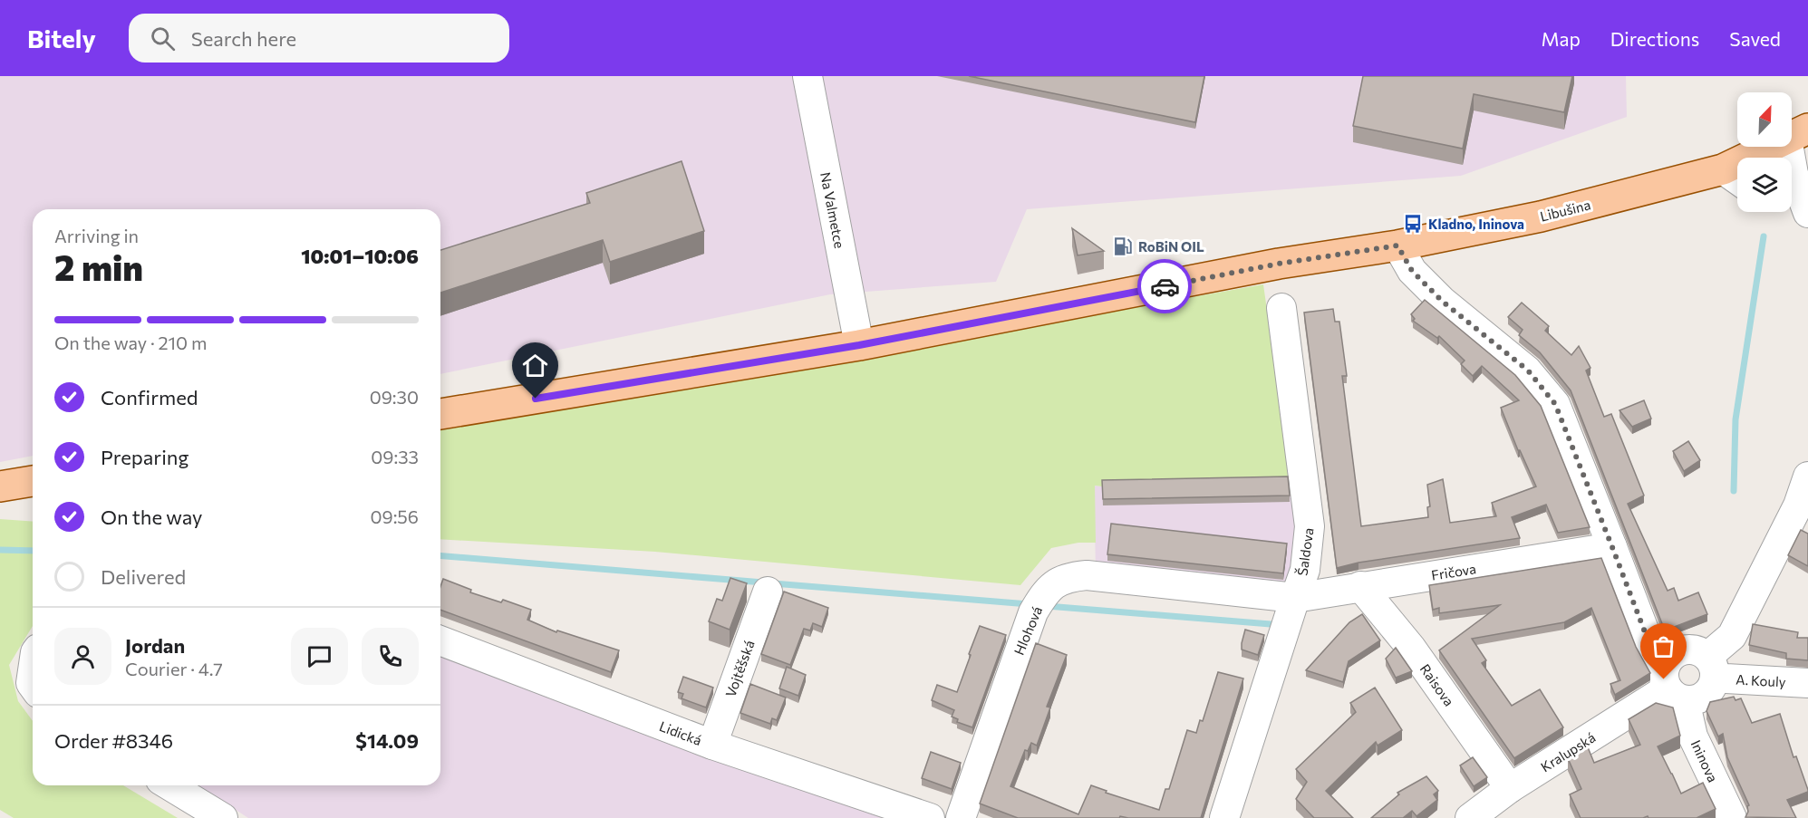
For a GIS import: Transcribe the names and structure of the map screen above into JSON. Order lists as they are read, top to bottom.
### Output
{
  "streets": {
    "main road": ["Libušina"],
    "street": [
      "Na Valmetce",
      "Šaldova",
      "Fričova",
      "Hlohová",
      "Vojtěšská",
      "A. Kouly",
      "Raisova",
      "Lidická",
      "Kralupská",
      "Ininova"
    ]
  },
  "crossings": [
    ["Na Valmetce", "Libušina"],
    ["Libušina", "Ininova"],
    ["Šaldova", "Fričova"],
    ["Šaldova", "Hlohová"],
    ["Fričova", "Hlohová"],
    ["Fričova", "Raisova"],
    ["Fričova", "Ininova"],
    ["Vojtěšská", "Lidická"],
    ["A. Kouly", "Kralupská"],
    ["A. Kouly", "Ininova"],
    ["Raisova", "Kralupská"],
    ["Kralupská", "Ininova"]
  ],
  "places": {
    "bus stop": ["Kladno, Ininova"],
    "fuel station": ["RoBiN OIL"]
  },
  "north": "top right",
  "page": {
    "header": "Bitely",
    "search": "Search here",
    "nav": ["Map", "Directions", "Saved"],
    "heading": ["2 min", "Arriving in", "10:01–10:06"],
    "panel": [
      "Jordan",
      "Courier · 4.7",
      "Order #8346",
      "$14.09"
    ],
    "bar": "On the way · 210 m",
    "list": [
      ["Confirmed", "09:30"],
      ["Preparing", "09:33"],
      ["On the way", "09:56"],
      "Delivered"
    ]
  }
}
